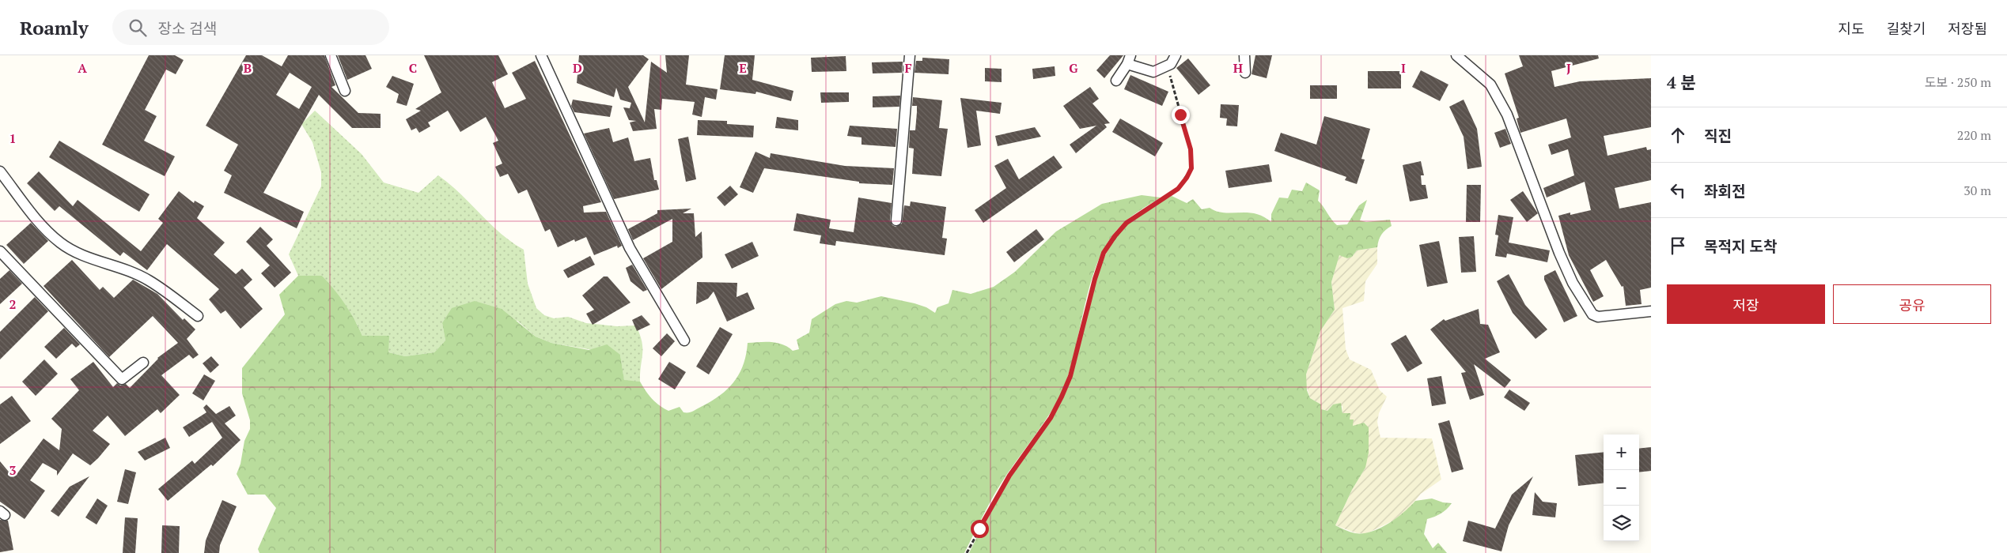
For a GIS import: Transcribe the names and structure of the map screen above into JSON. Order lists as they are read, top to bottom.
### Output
{
  "page": {
    "header": "Roamly",
    "search": "장소 검색",
    "nav": ["지도", "길찾기", "저장됨"],
    "heading": ["4 분", "도보 · 250 m"],
    "list": [
      ["직진", "220 m"],
      ["좌회전", "30 m"],
      "목적지 도착"
    ],
    "buttons": ["저장", "공유"],
    "map_buttons": ["+", "−"]
  },
  "grid": {
    "columns": [
      "A",
      "B",
      "C",
      "D",
      "E",
      "F",
      "G",
      "H",
      "I",
      "J"
    ],
    "rows": ["1", "2", "3"]
  }
}
